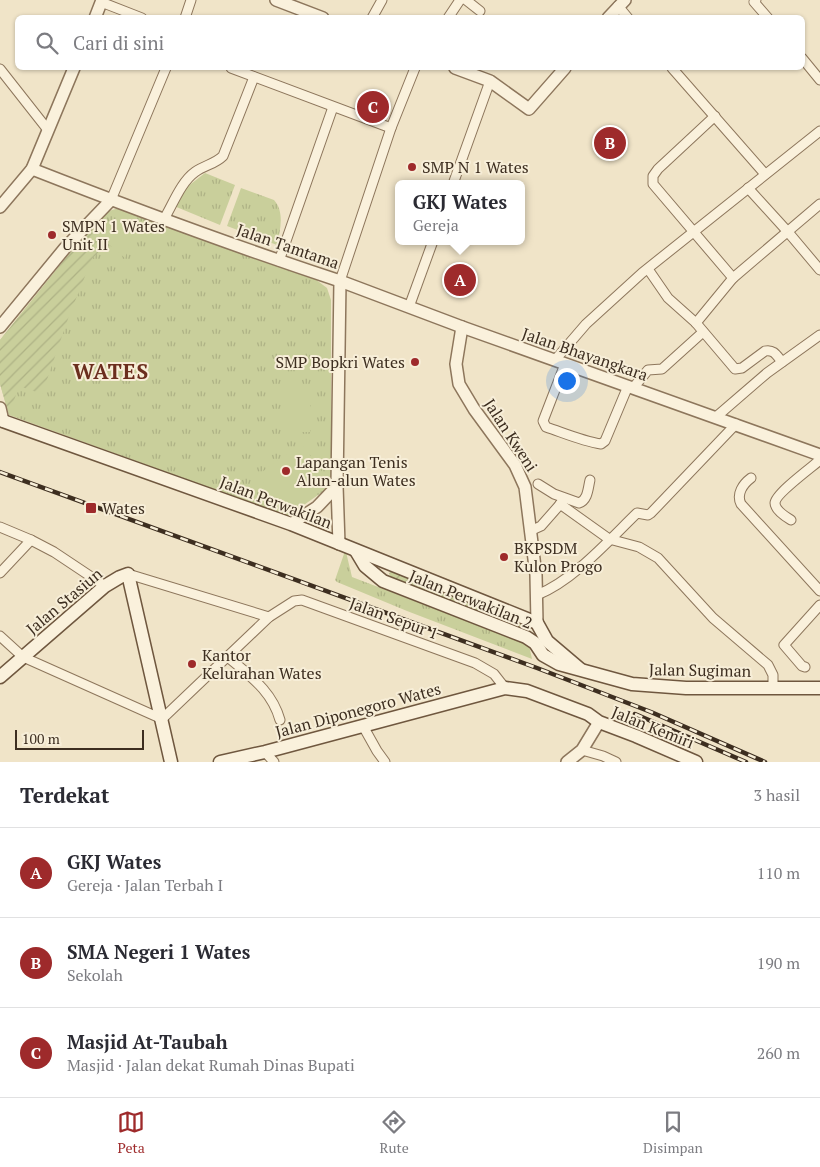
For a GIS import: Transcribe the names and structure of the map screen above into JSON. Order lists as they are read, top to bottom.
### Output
{
  "streets": {
    "main road": [
      "Jalan Perwakilan",
      "Jalan Perwakilan 2",
      "Jalan Stasiun",
      "Jalan Sugiman",
      "Jalan Diponegoro Wates",
      "Jalan Kemiri"
    ],
    "street": [
      "Jalan Tamtama",
      "Jalan Bhayangkara",
      "Jalan Kweni",
      "Jalan Sepur 1"
    ]
  },
  "crossings": [
    ["Jalan Tamtama", "Jalan Bhayangkara"],
    ["Jalan Tamtama", "Jalan Perwakilan"],
    ["Jalan Bhayangkara", "Jalan Kweni"],
    ["Jalan Kweni", "Jalan Perwakilan"],
    ["Jalan Perwakilan", "Jalan Perwakilan 2"],
    ["Jalan Perwakilan 2", "Jalan Sugiman"],
    ["Jalan Sepur 1", "Jalan Diponegoro Wates"],
    ["Jalan Sepur 1", "Jalan Kemiri"],
    ["Jalan Diponegoro Wates", "Jalan Kemiri"]
  ],
  "districts": ["WATES"],
  "places": {
    "other": [
      "SMP N 1 Wates",
      "SMPN 1 Wates Unit II",
      "SMP Bopkri Wates",
      "Lapangan Tenis Alun-alun Wates",
      "BKPSDM Kulon Progo",
      "Kantor Kelurahan Wates"
    ],
    "transit": ["Wates"]
  },
  "scale_bar": "100 m",
  "page": {
    "search": "Cari di sini",
    "pins": ["C", "B", "A"],
    "popup": ["GKJ Wates", "Gereja"],
    "scale": "100 m",
    "heading": ["Terdekat", "3 hasil"],
    "list": [
      {
        "mark": "A",
        "name": "GKJ Wates",
        "note": "Gereja · Jalan Terbah I",
        "value": "110 m"
      },
      {
        "mark": "B",
        "name": "SMA Negeri 1 Wates",
        "note": "Sekolah",
        "value": "190 m"
      },
      {
        "mark": "C",
        "name": "Masjid At-Taubah",
        "note": "Masjid · Jalan dekat Rumah Dinas Bupati",
        "value": "260 m"
      }
    ],
    "nav": ["Peta", "Rute", "Disimpan"]
  }
}
